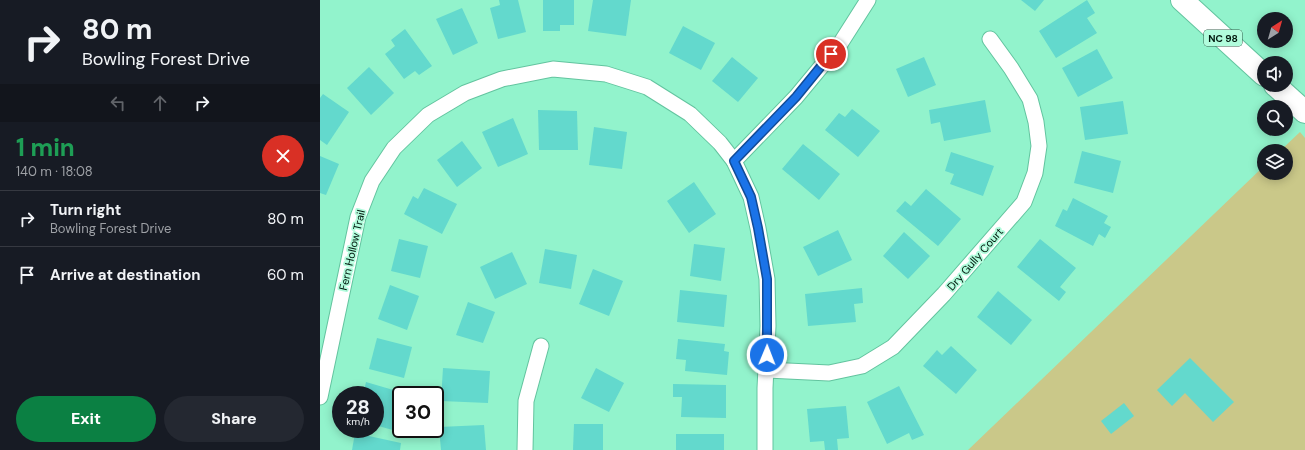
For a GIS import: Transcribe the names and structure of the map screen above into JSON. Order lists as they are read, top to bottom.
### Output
{
  "streets": {
    "highway": ["NC 98"],
    "street": ["Fern Hollow Trail", "Dry Gully Court"]
  },
  "crossings": [
    ["Fern Hollow Trail", "Dry Gully Court"]
  ],
  "north": "top right",
  "page": {
    "turn": ["80 m", "Bowling Forest Drive"],
    "heading": ["1 min", "140 m · 18:08"],
    "list": [
      {
        "name": "Turn right",
        "note": "Bowling Forest Drive",
        "value": "80 m"
      },
      {
        "name": "Arrive at destination",
        "value": "60 m"
      }
    ],
    "speed": "28 km/h",
    "limit": "30",
    "buttons": ["Exit", "Share"]
  }
}
